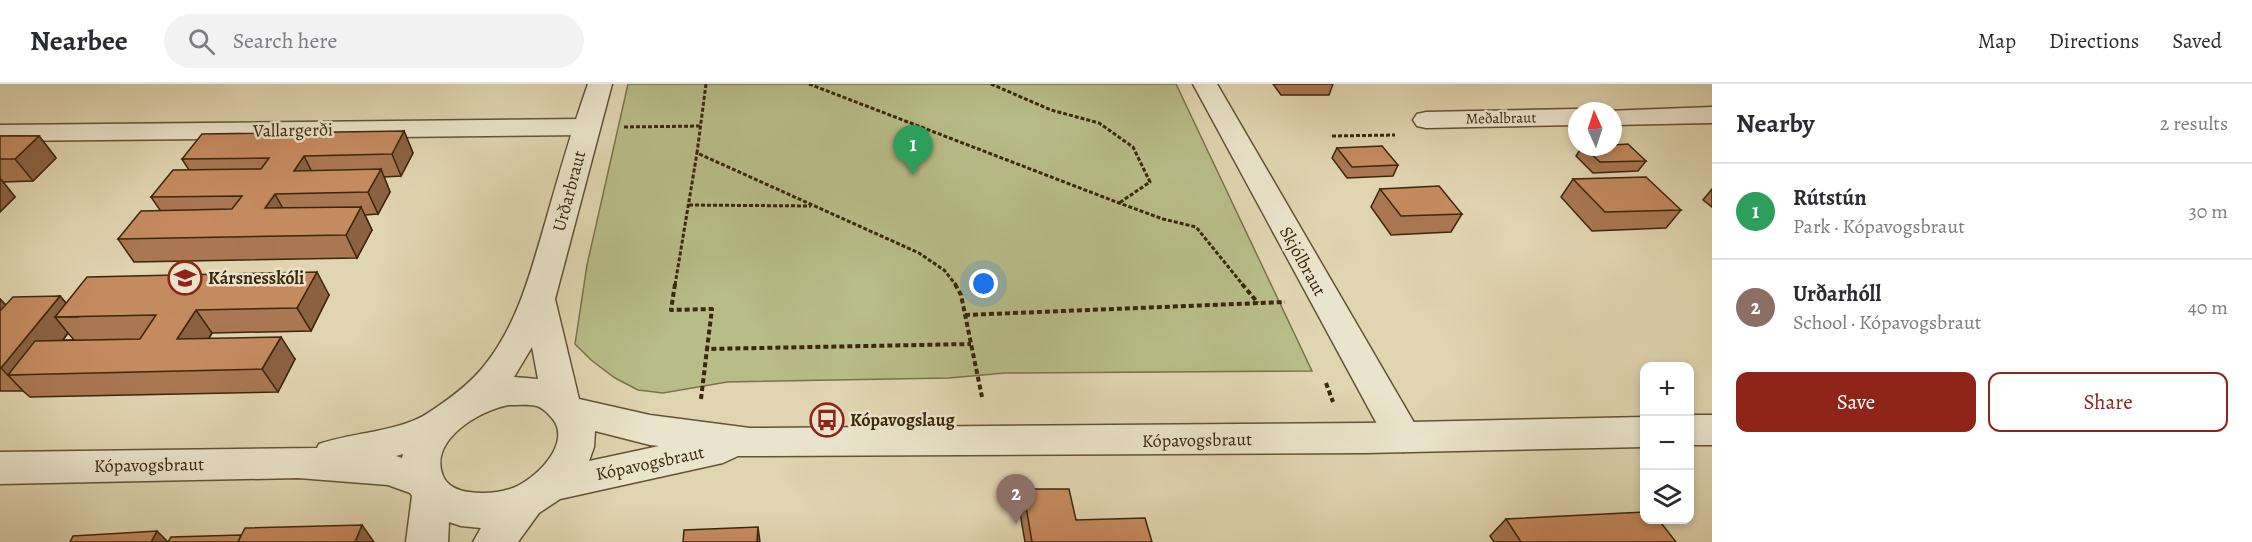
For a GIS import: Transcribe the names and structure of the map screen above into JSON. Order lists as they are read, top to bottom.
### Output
{
  "streets": {
    "street": [
      "Meðalbraut",
      "Vallargerði",
      "Urðarbraut",
      "Skjólbraut",
      "Kópavogsbraut"
    ]
  },
  "crossings": [
    ["Vallargerði", "Urðarbraut"],
    ["Urðarbraut", "Kópavogsbraut"],
    ["Skjólbraut", "Kópavogsbraut"]
  ],
  "places": {
    "school or university": ["Kársnesskóli"],
    "bus stop": ["Kópavogslaug"]
  },
  "north": "top",
  "page": {
    "header": "Nearbee",
    "search": "Search here",
    "nav": ["Map", "Directions", "Saved"],
    "heading": ["Nearby", "2 results"],
    "pins": ["1", "2"],
    "list": [
      {
        "mark": "1",
        "name": "Rútstún",
        "note": "Park · Kópavogsbraut",
        "value": "30 m"
      },
      {
        "mark": "2",
        "name": "Urðarhóll",
        "note": "School · Kópavogsbraut",
        "value": "40 m"
      }
    ],
    "buttons": ["Save", "Share"],
    "map_buttons": ["+", "−"]
  }
}
